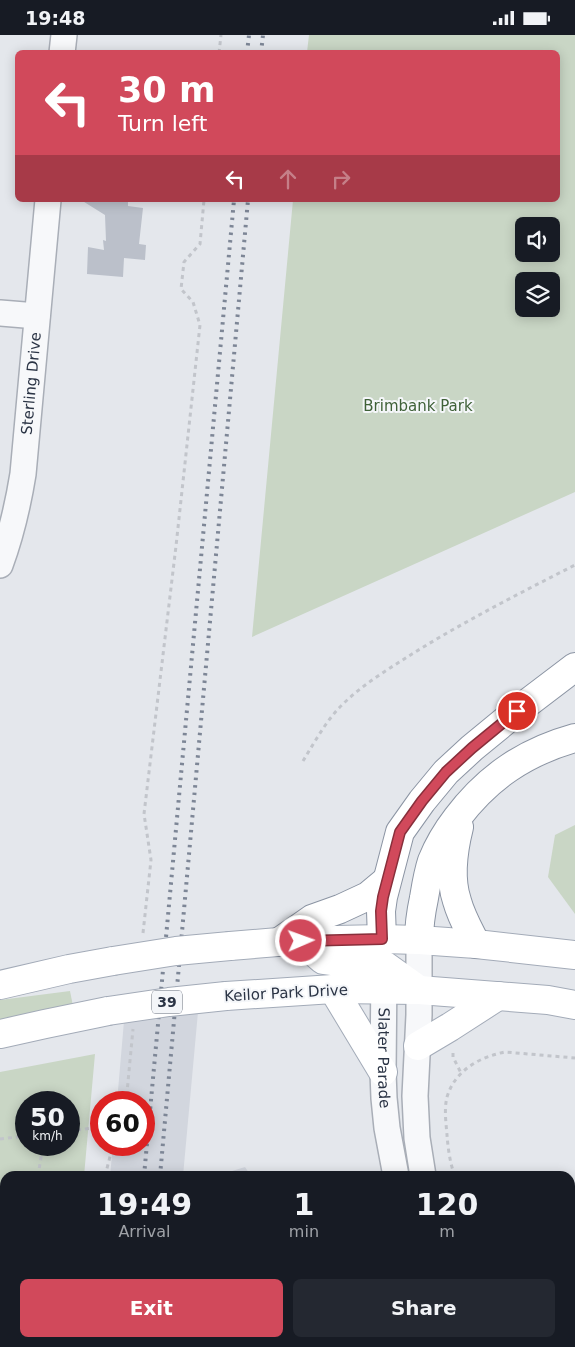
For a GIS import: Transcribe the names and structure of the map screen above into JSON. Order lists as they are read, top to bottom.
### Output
{
  "streets": {
    "main road": ["Keilor Park Drive", "39"],
    "street": ["Sterling Drive", "Slater Parade"]
  },
  "crossings": [
    ["Keilor Park Drive", "Slater Parade"]
  ],
  "parks": ["Brimbank Park"],
  "page": {
    "status": "19:48",
    "turn": ["30 m", "Turn left"],
    "speed": "50 km/h",
    "limit": "60",
    "eta": [
      "19:49",
      "Arrival",
      "1",
      "min",
      "120",
      "m"
    ],
    "buttons": ["Exit", "Share"]
  }
}
